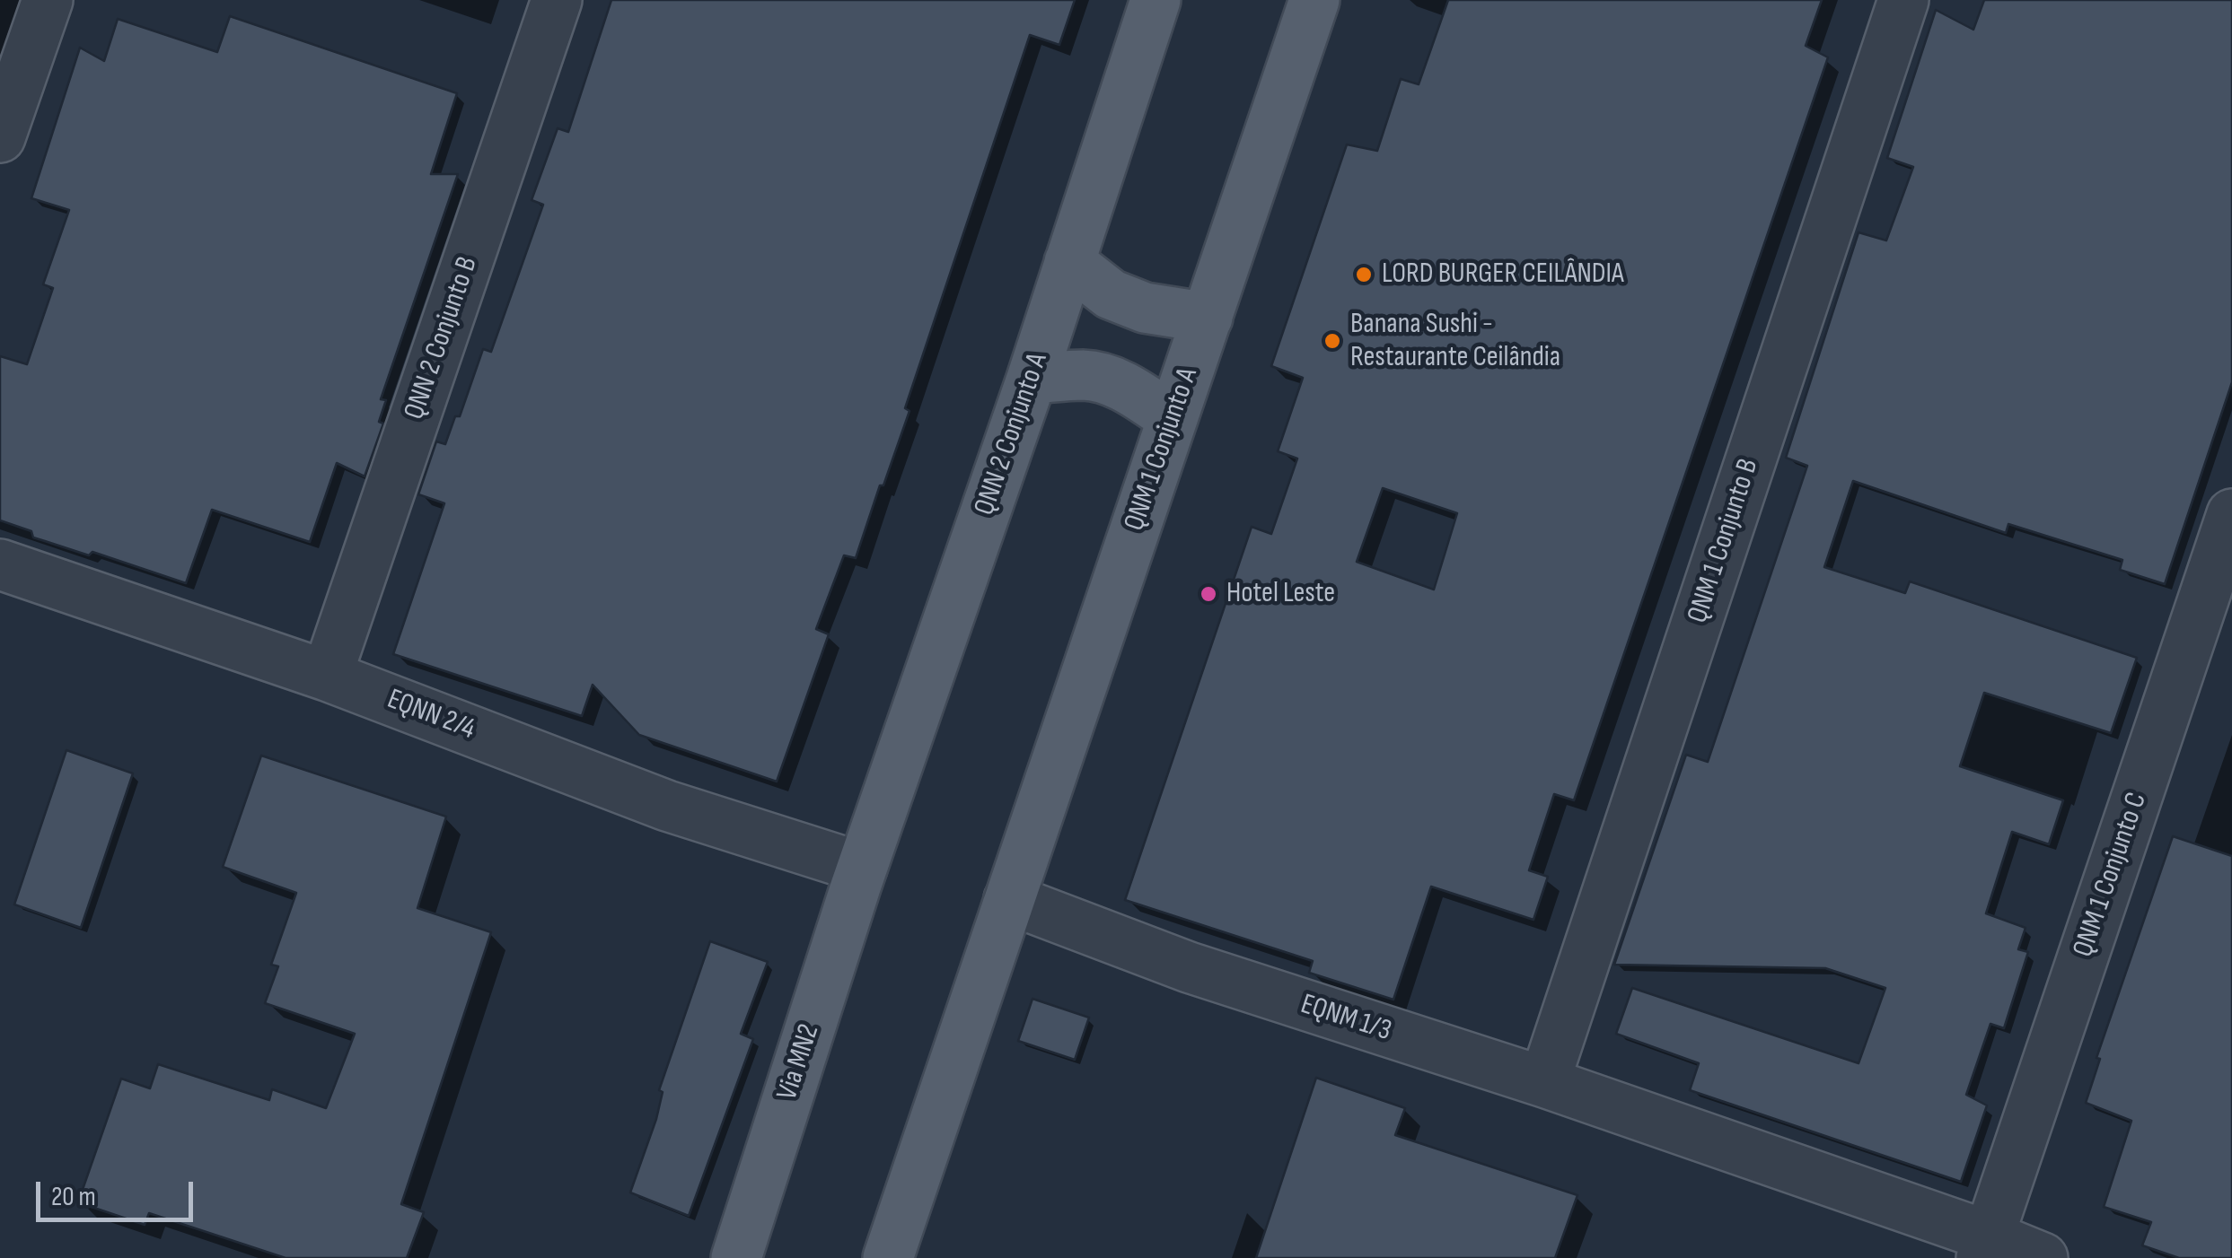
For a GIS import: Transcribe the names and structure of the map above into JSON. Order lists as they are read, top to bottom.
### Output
{
  "streets": {
    "main road": ["QNN 2 Conjunto A", "QNM 1 Conjunto A", "Via MN2"],
    "street": [
      "QNN 2 Conjunto B",
      "QNM 1 Conjunto B",
      "EQNN 2/4",
      "QNM 1 Conjunto C",
      "EQNM 1/3"
    ]
  },
  "crossings": [
    ["QNN 2 Conjunto B", "EQNN 2/4"],
    ["QNN 2 Conjunto A", "EQNN 2/4"],
    ["QNN 2 Conjunto A", "Via MN2"],
    ["QNM 1 Conjunto A", "EQNM 1/3"],
    ["QNM 1 Conjunto B", "EQNM 1/3"],
    ["EQNN 2/4", "Via MN2"],
    ["QNM 1 Conjunto C", "EQNM 1/3"]
  ],
  "places": ["LORD BURGER CEILÂNDIA", "Banana Sushi - Restaurante Ceilândia", "Hotel Leste"],
  "scale_bar": "20 m"
}
